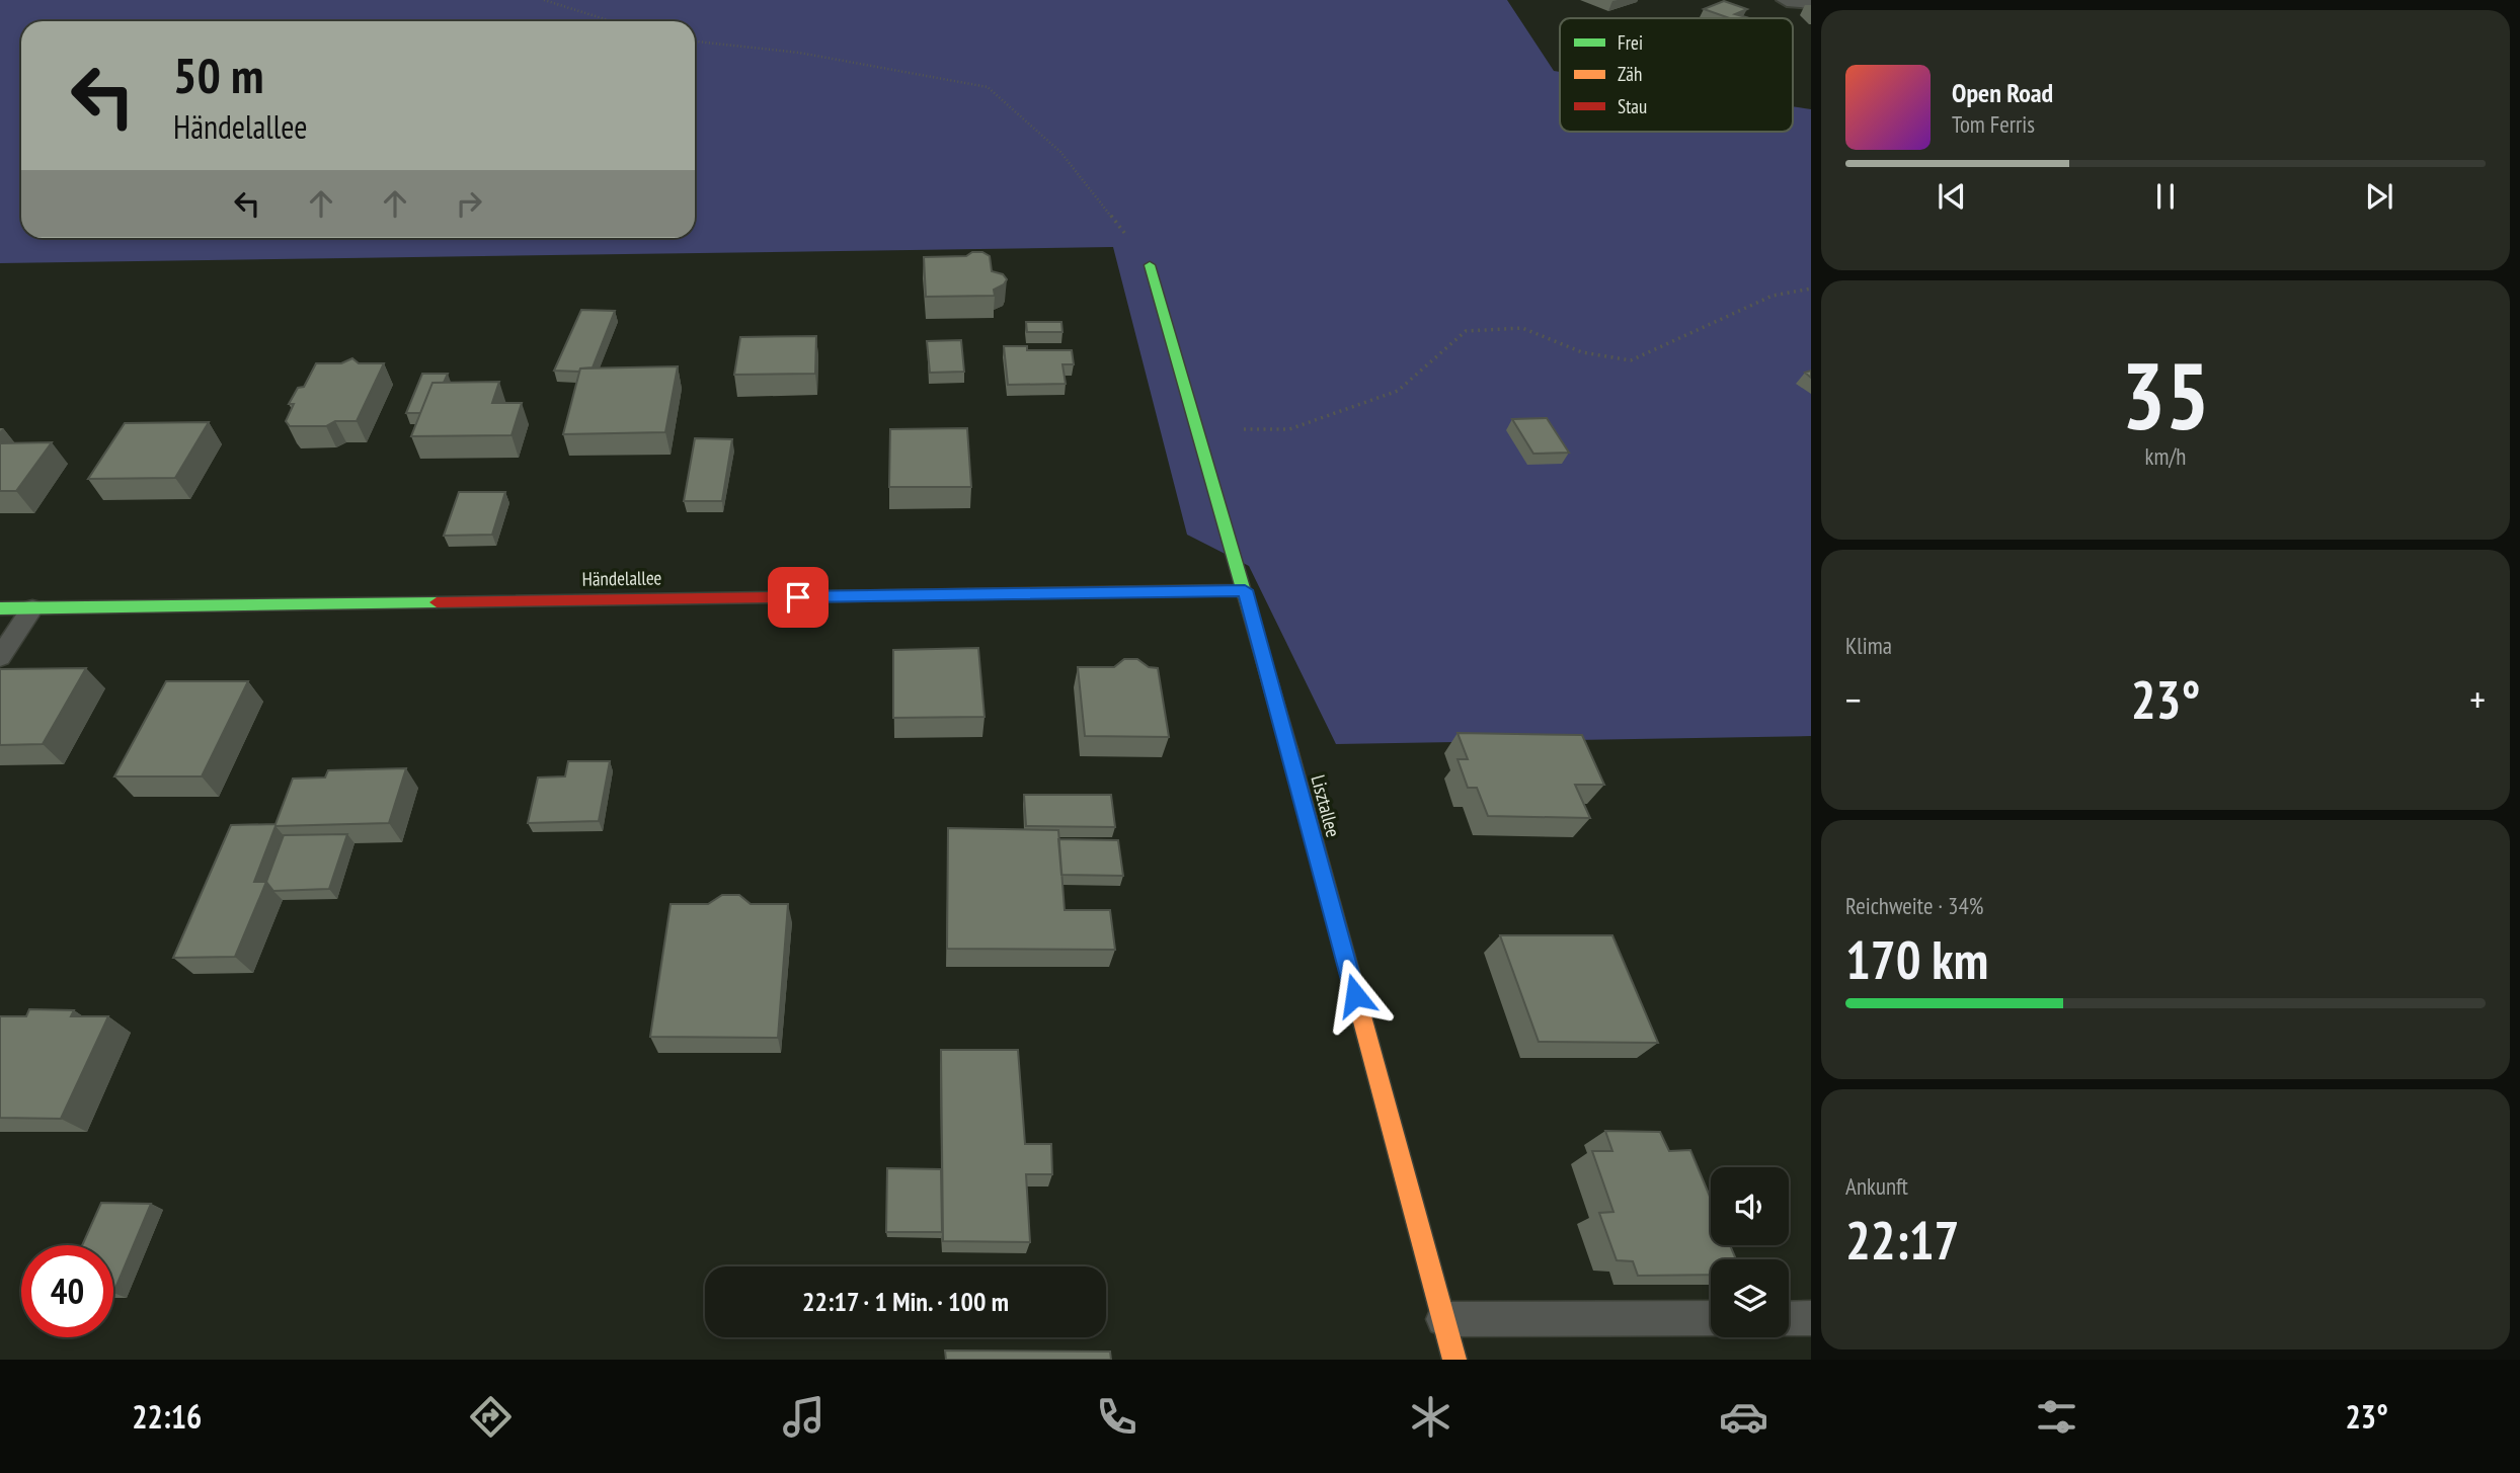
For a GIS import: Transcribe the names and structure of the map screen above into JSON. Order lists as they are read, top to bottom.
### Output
{
  "streets": {
    "street": ["Händelallee", "Lisztallee"]
  },
  "crossings": [
    ["Händelallee", "Lisztallee"]
  ],
  "legend": ["Frei", "Zäh", "Stau"],
  "page": {
    "turn": ["50 m", "Händelallee"],
    "song": ["Open Road", "Tom Ferris"],
    "tile": [
      ["35", "km/h"],
      "Klima",
      ["Reichweite · 34%", "170 km"],
      ["Ankunft", "22:17"]
    ],
    "heat": ["−", "23°", "+"],
    "limit": "40",
    "trip": "22:17 · 1 Min. · 100 m",
    "tabs": ["22:16", "23°"]
  }
}
